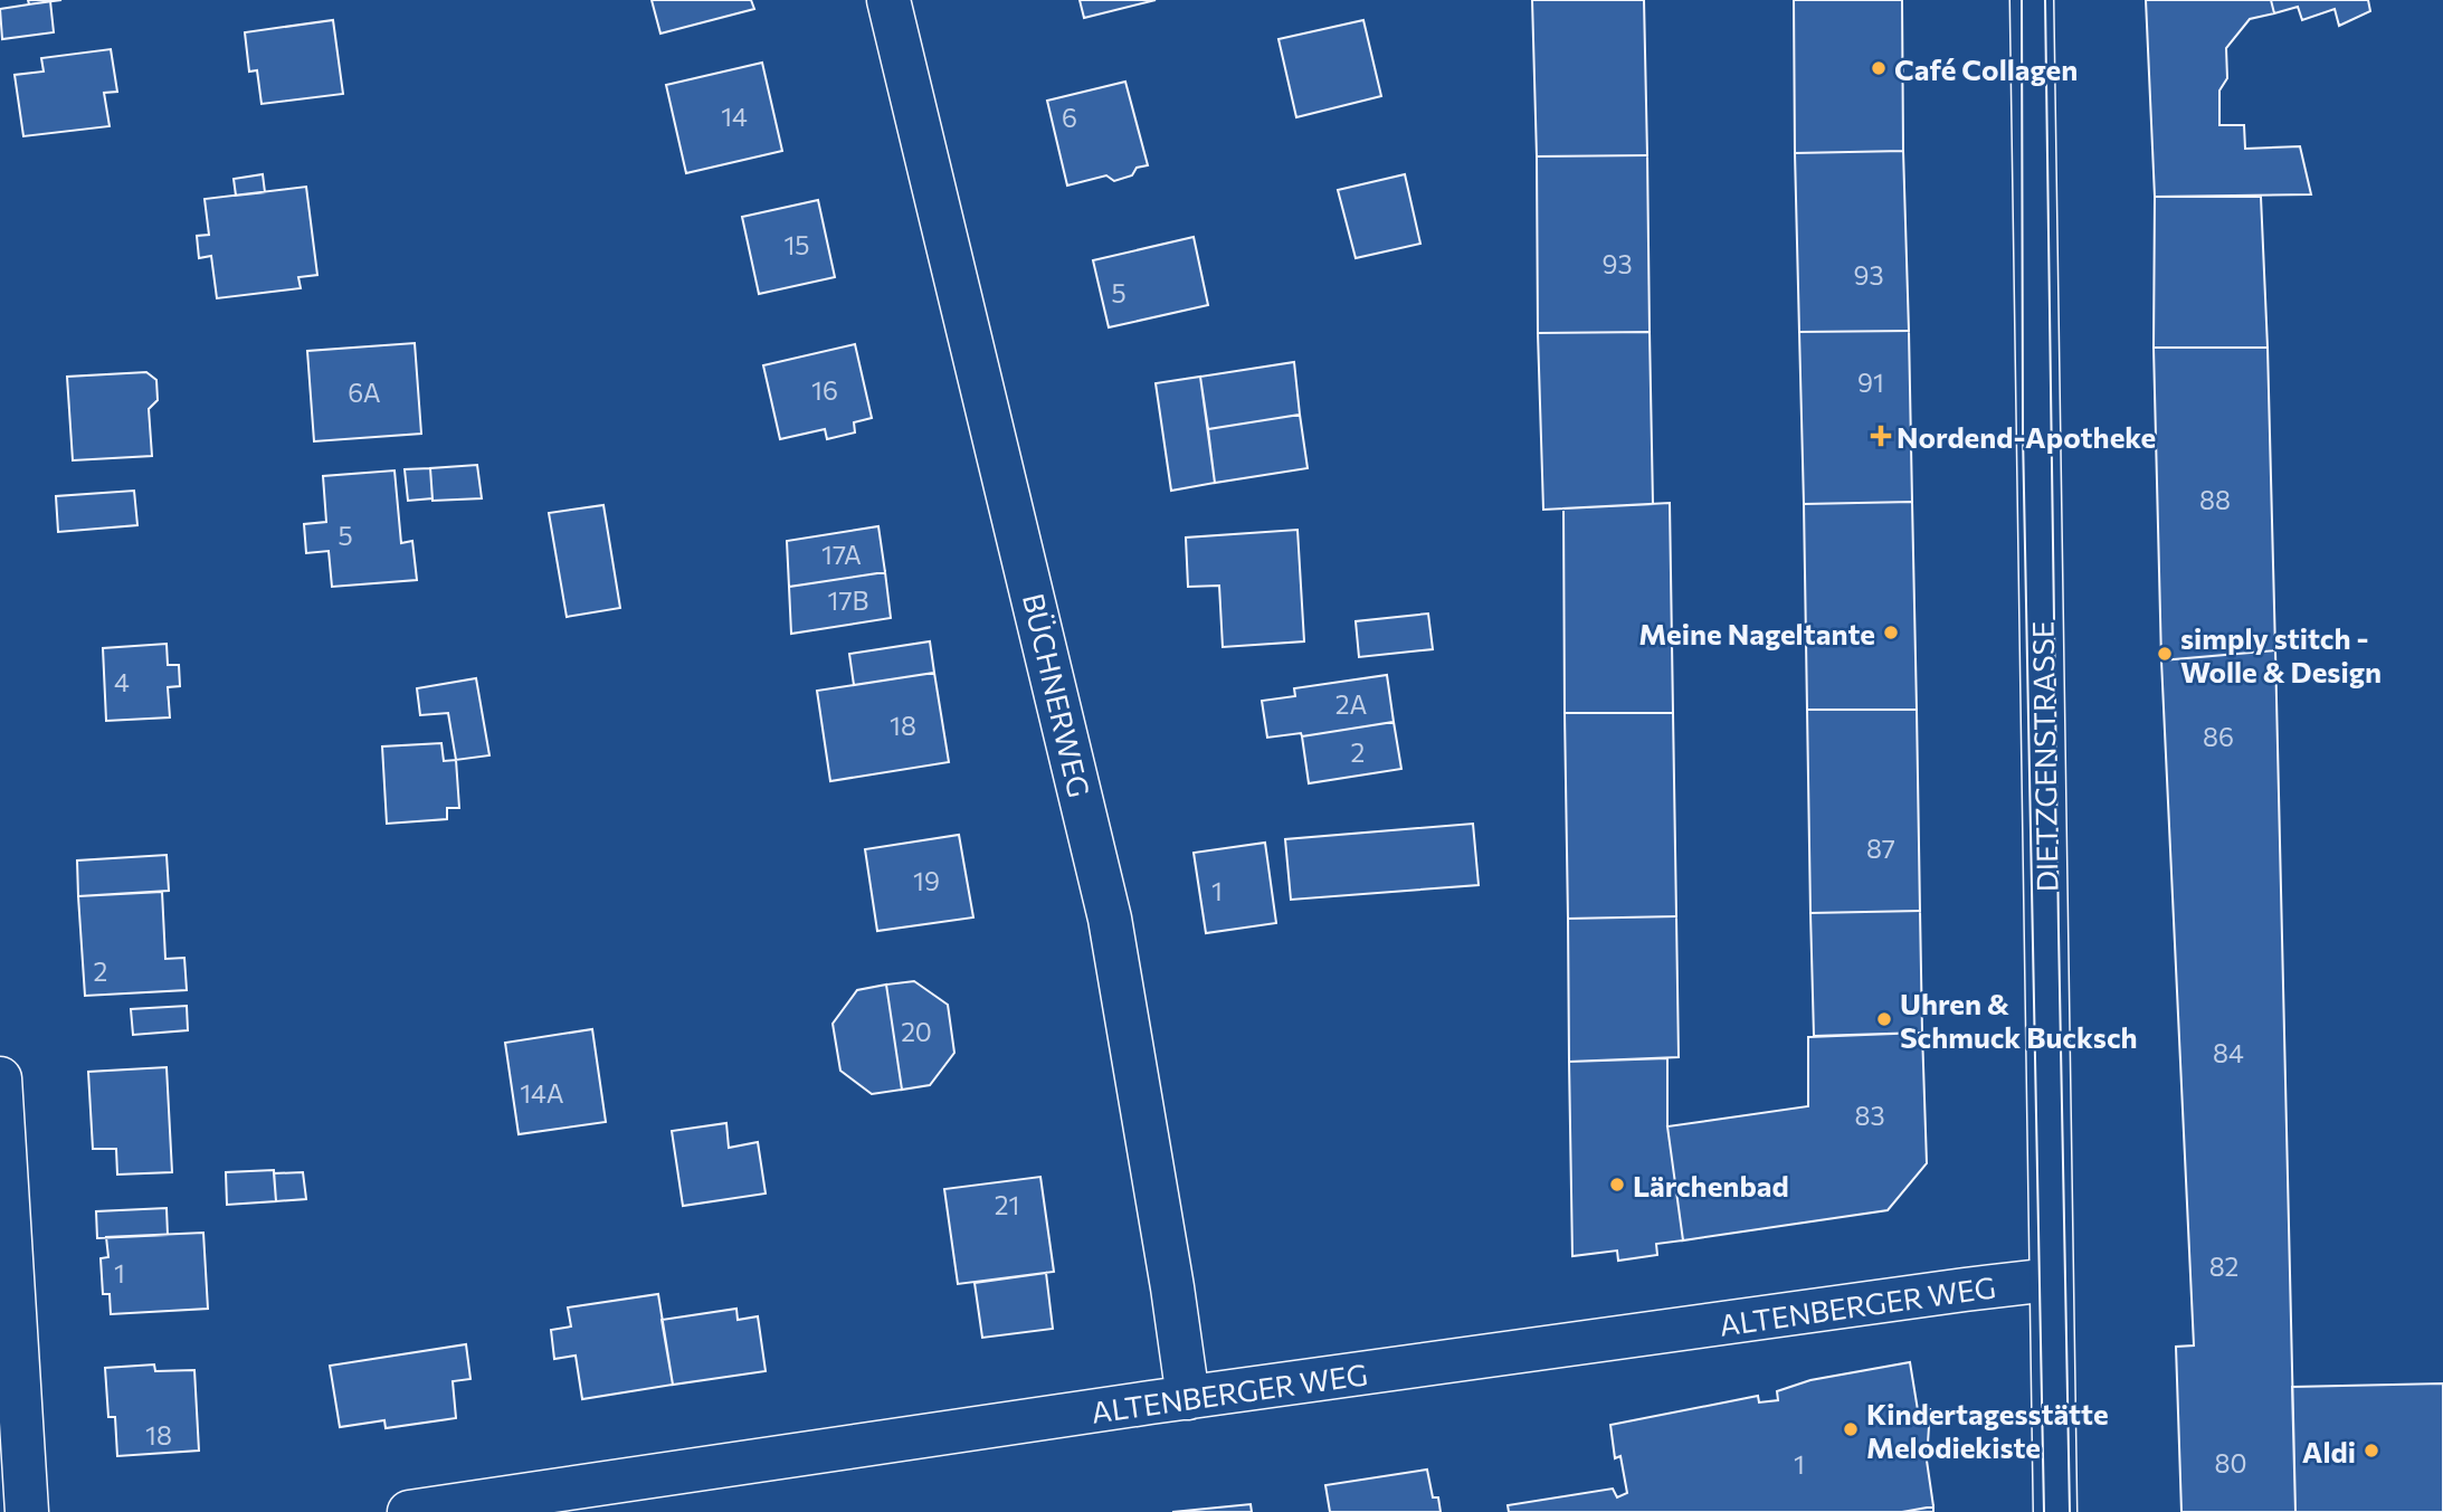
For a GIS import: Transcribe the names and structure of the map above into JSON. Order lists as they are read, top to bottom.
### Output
{
  "streets": {
    "street": ["BÜCHNERWEG", "DIETZGENSTRASSE", "ALTENBERGER WEG"]
  },
  "crossings": [
    ["BÜCHNERWEG", "ALTENBERGER WEG"],
    ["DIETZGENSTRASSE", "ALTENBERGER WEG"]
  ],
  "places": {
    "other": [
      "Café Collagen",
      "Meine Nageltante",
      "simply stitch - Wolle & Design",
      "Uhren & Schmuck Bucksch",
      "Lärchenbad",
      "Kindertagesstätte Melodiekiste",
      "Aldi"
    ],
    "health": ["Nordend-Apotheke"]
  },
  "house_numbers": [
    "14",
    "6",
    "15",
    "93",
    "93",
    "5",
    "91",
    "16",
    "6A",
    "88",
    "5",
    "17A",
    "17B",
    "4",
    "2A",
    "18",
    "86",
    "2",
    "87",
    "19",
    "1",
    "2",
    "20",
    "84",
    "14A",
    "83",
    "21",
    "82",
    "1",
    "18",
    "80",
    "1"
  ]
}
